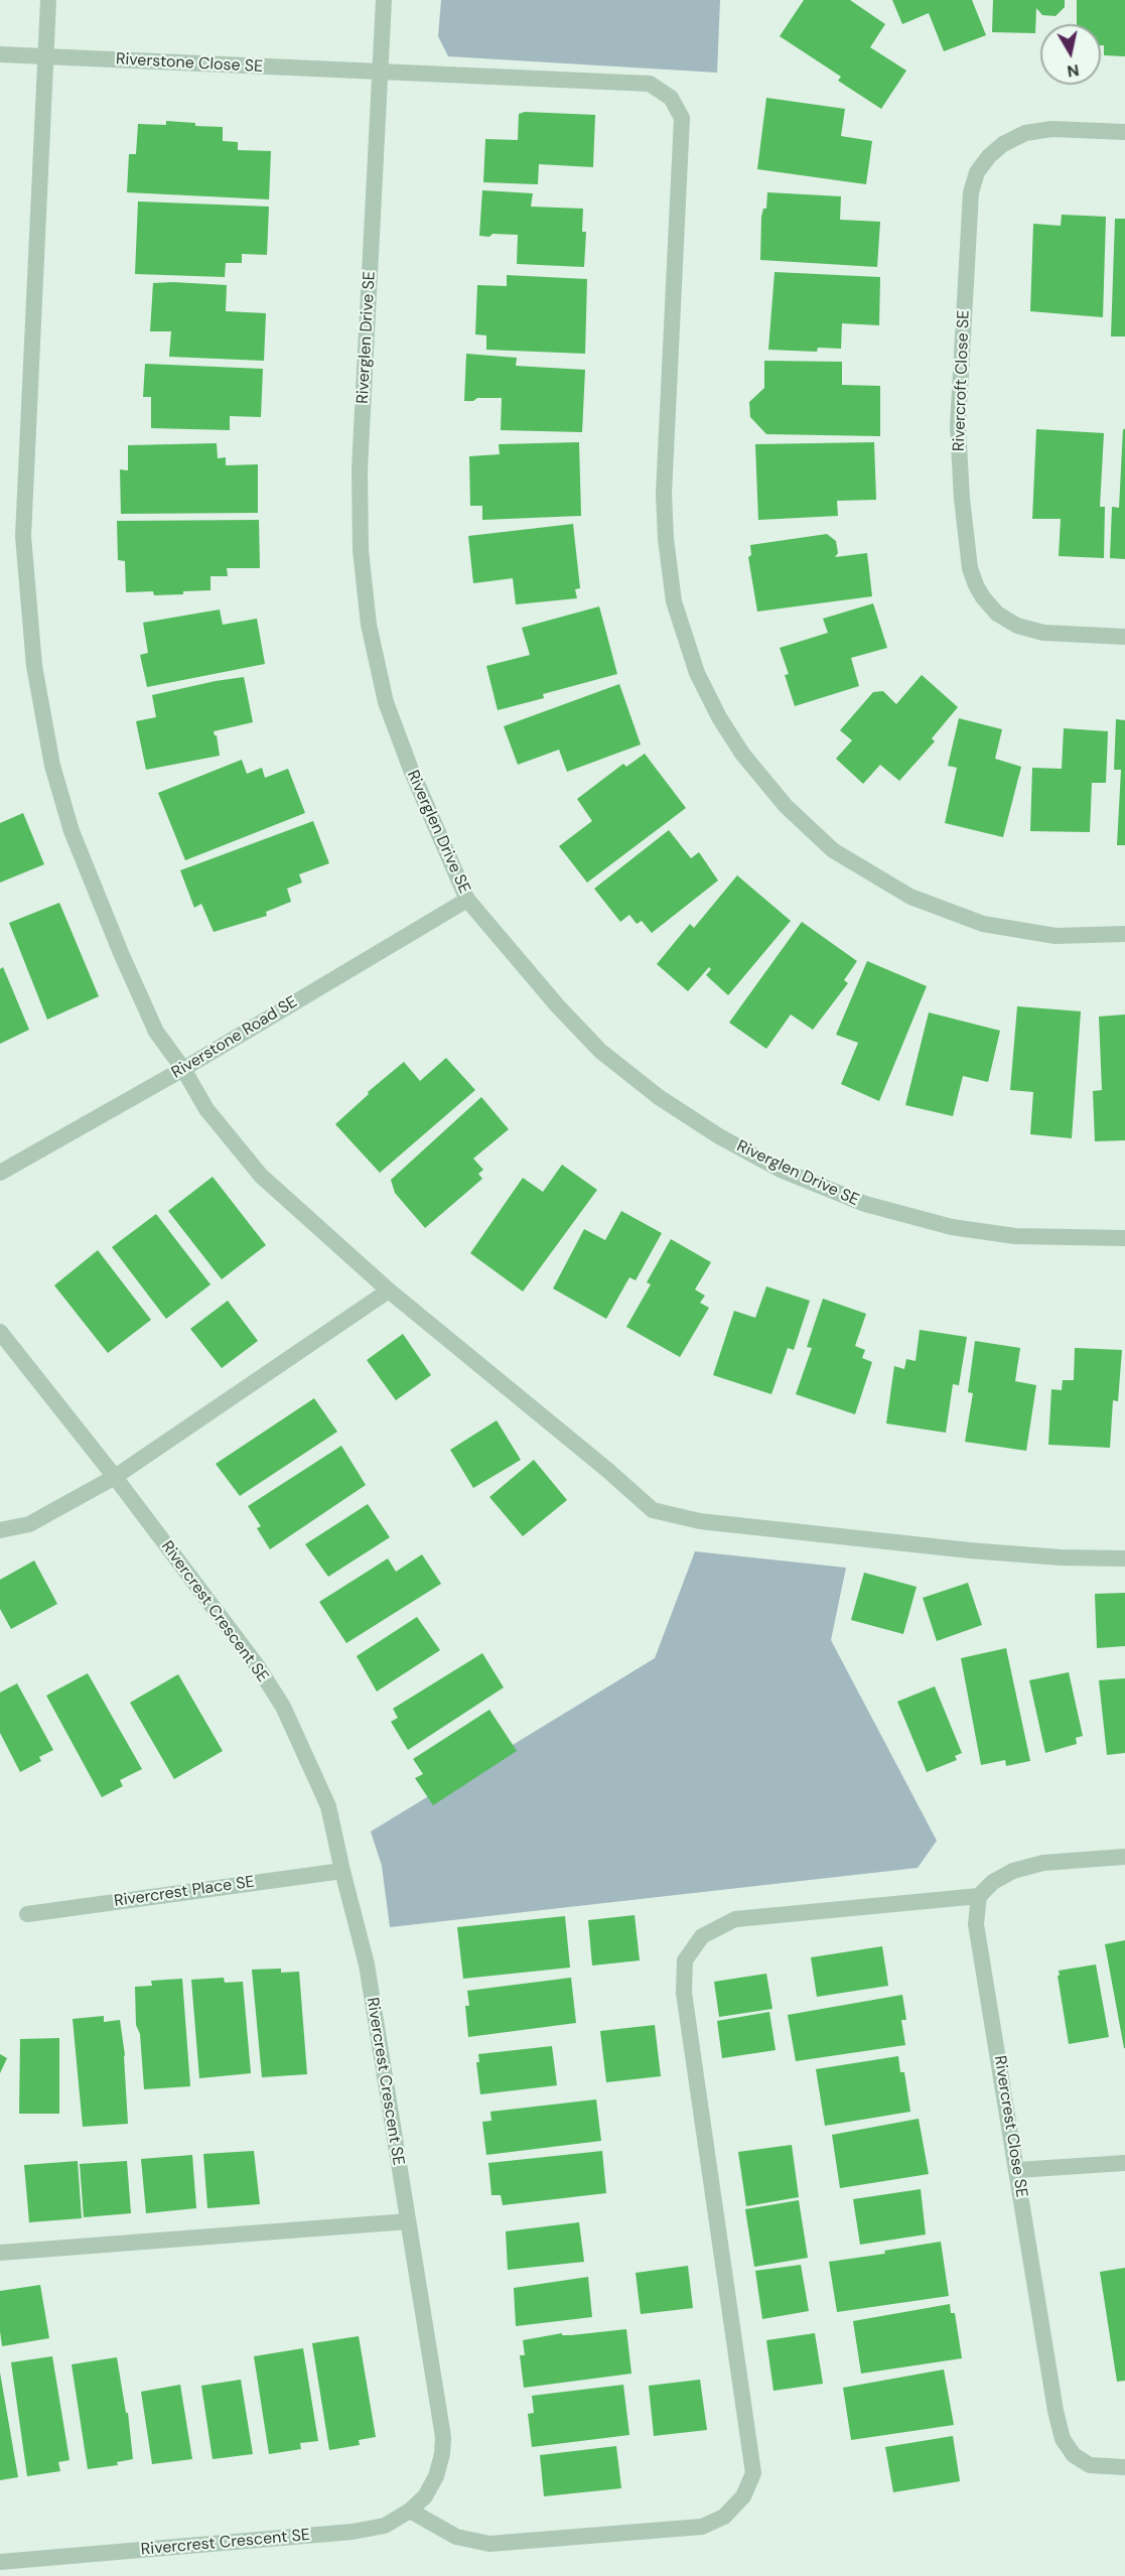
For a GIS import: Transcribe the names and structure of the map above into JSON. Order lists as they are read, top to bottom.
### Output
{
  "streets": {
    "street": [
      "Riverstone Close SE",
      "Riverglen Drive SE",
      "Rivercroft Close SE",
      "Riverstone Road SE",
      "Rivercrest Crescent SE",
      "Rivercrest Place SE",
      "Rivercrest Close SE"
    ]
  },
  "crossings": [
    ["Riverstone Close SE", "Riverglen Drive SE"],
    ["Riverglen Drive SE", "Riverstone Road SE"],
    ["Rivercrest Crescent SE", "Rivercrest Place SE"]
  ],
  "north": "bottom"
}
